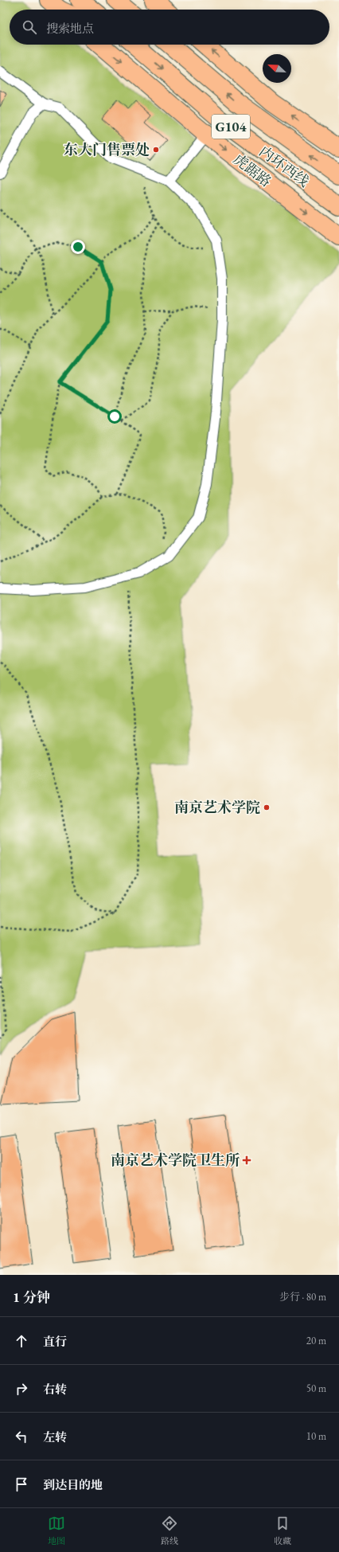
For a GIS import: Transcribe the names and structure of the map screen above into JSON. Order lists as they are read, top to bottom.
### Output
{
  "streets": {
    "main road": ["G104", "内环西线", "虎踞路"]
  },
  "places": {
    "other": ["东大门售票处", "南京艺术学院"],
    "health": ["南京艺术学院卫生所"]
  },
  "north": "top left",
  "page": {
    "search": "搜索地点",
    "heading": ["1 分钟", "步行 · 80 m"],
    "list": [
      ["直行", "20 m"],
      ["右转", "50 m"],
      ["左转", "10 m"],
      "到达目的地"
    ],
    "nav": ["地图", "路线", "收藏"]
  }
}
